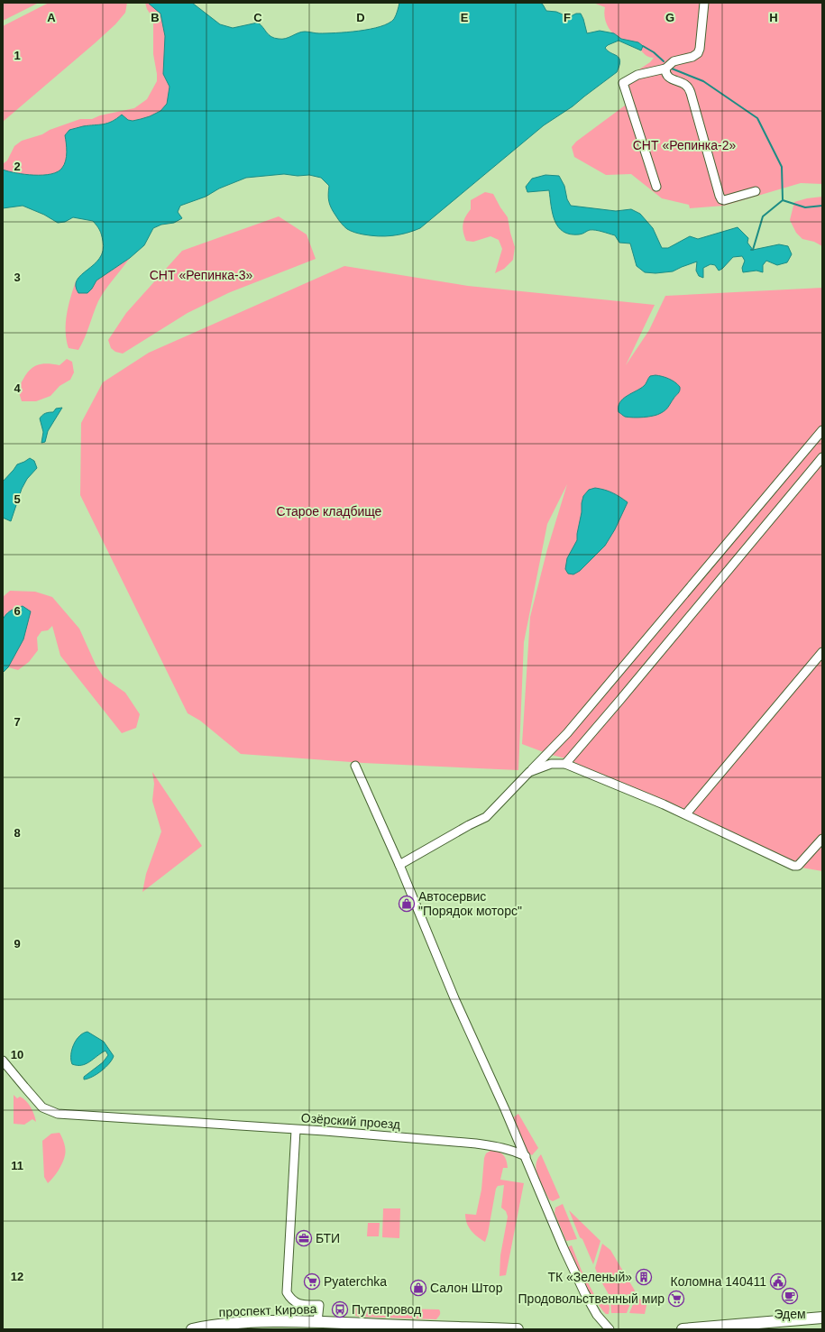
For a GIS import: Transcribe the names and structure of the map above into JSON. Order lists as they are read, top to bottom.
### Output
{
  "streets": {
    "main road": ["проспект Кирова"],
    "street": ["Озёрский проезд"]
  },
  "parks": ["СНТ «Репинка-2»", "СНТ «Репинка-3»", "Старое кладбище"],
  "places": {
    "shop": ["Автосервис \"Порядок моторс\"", "Салон Штор"],
    "office": ["БТИ"],
    "building": ["ТК «Зеленый»"],
    "supermarket": ["Pyaterchka", "Продовольственный мир"],
    "public building": ["Коломна 140411"],
    "cafe": ["Эдем"],
    "bus stop": ["Путепровод"]
  },
  "grid": {
    "columns": [
      "A",
      "B",
      "C",
      "D",
      "E",
      "F",
      "G",
      "H"
    ],
    "rows": [
      "1",
      "2",
      "3",
      "4",
      "5",
      "6",
      "7",
      "8",
      "9",
      "10",
      "11",
      "12"
    ]
  }
}
